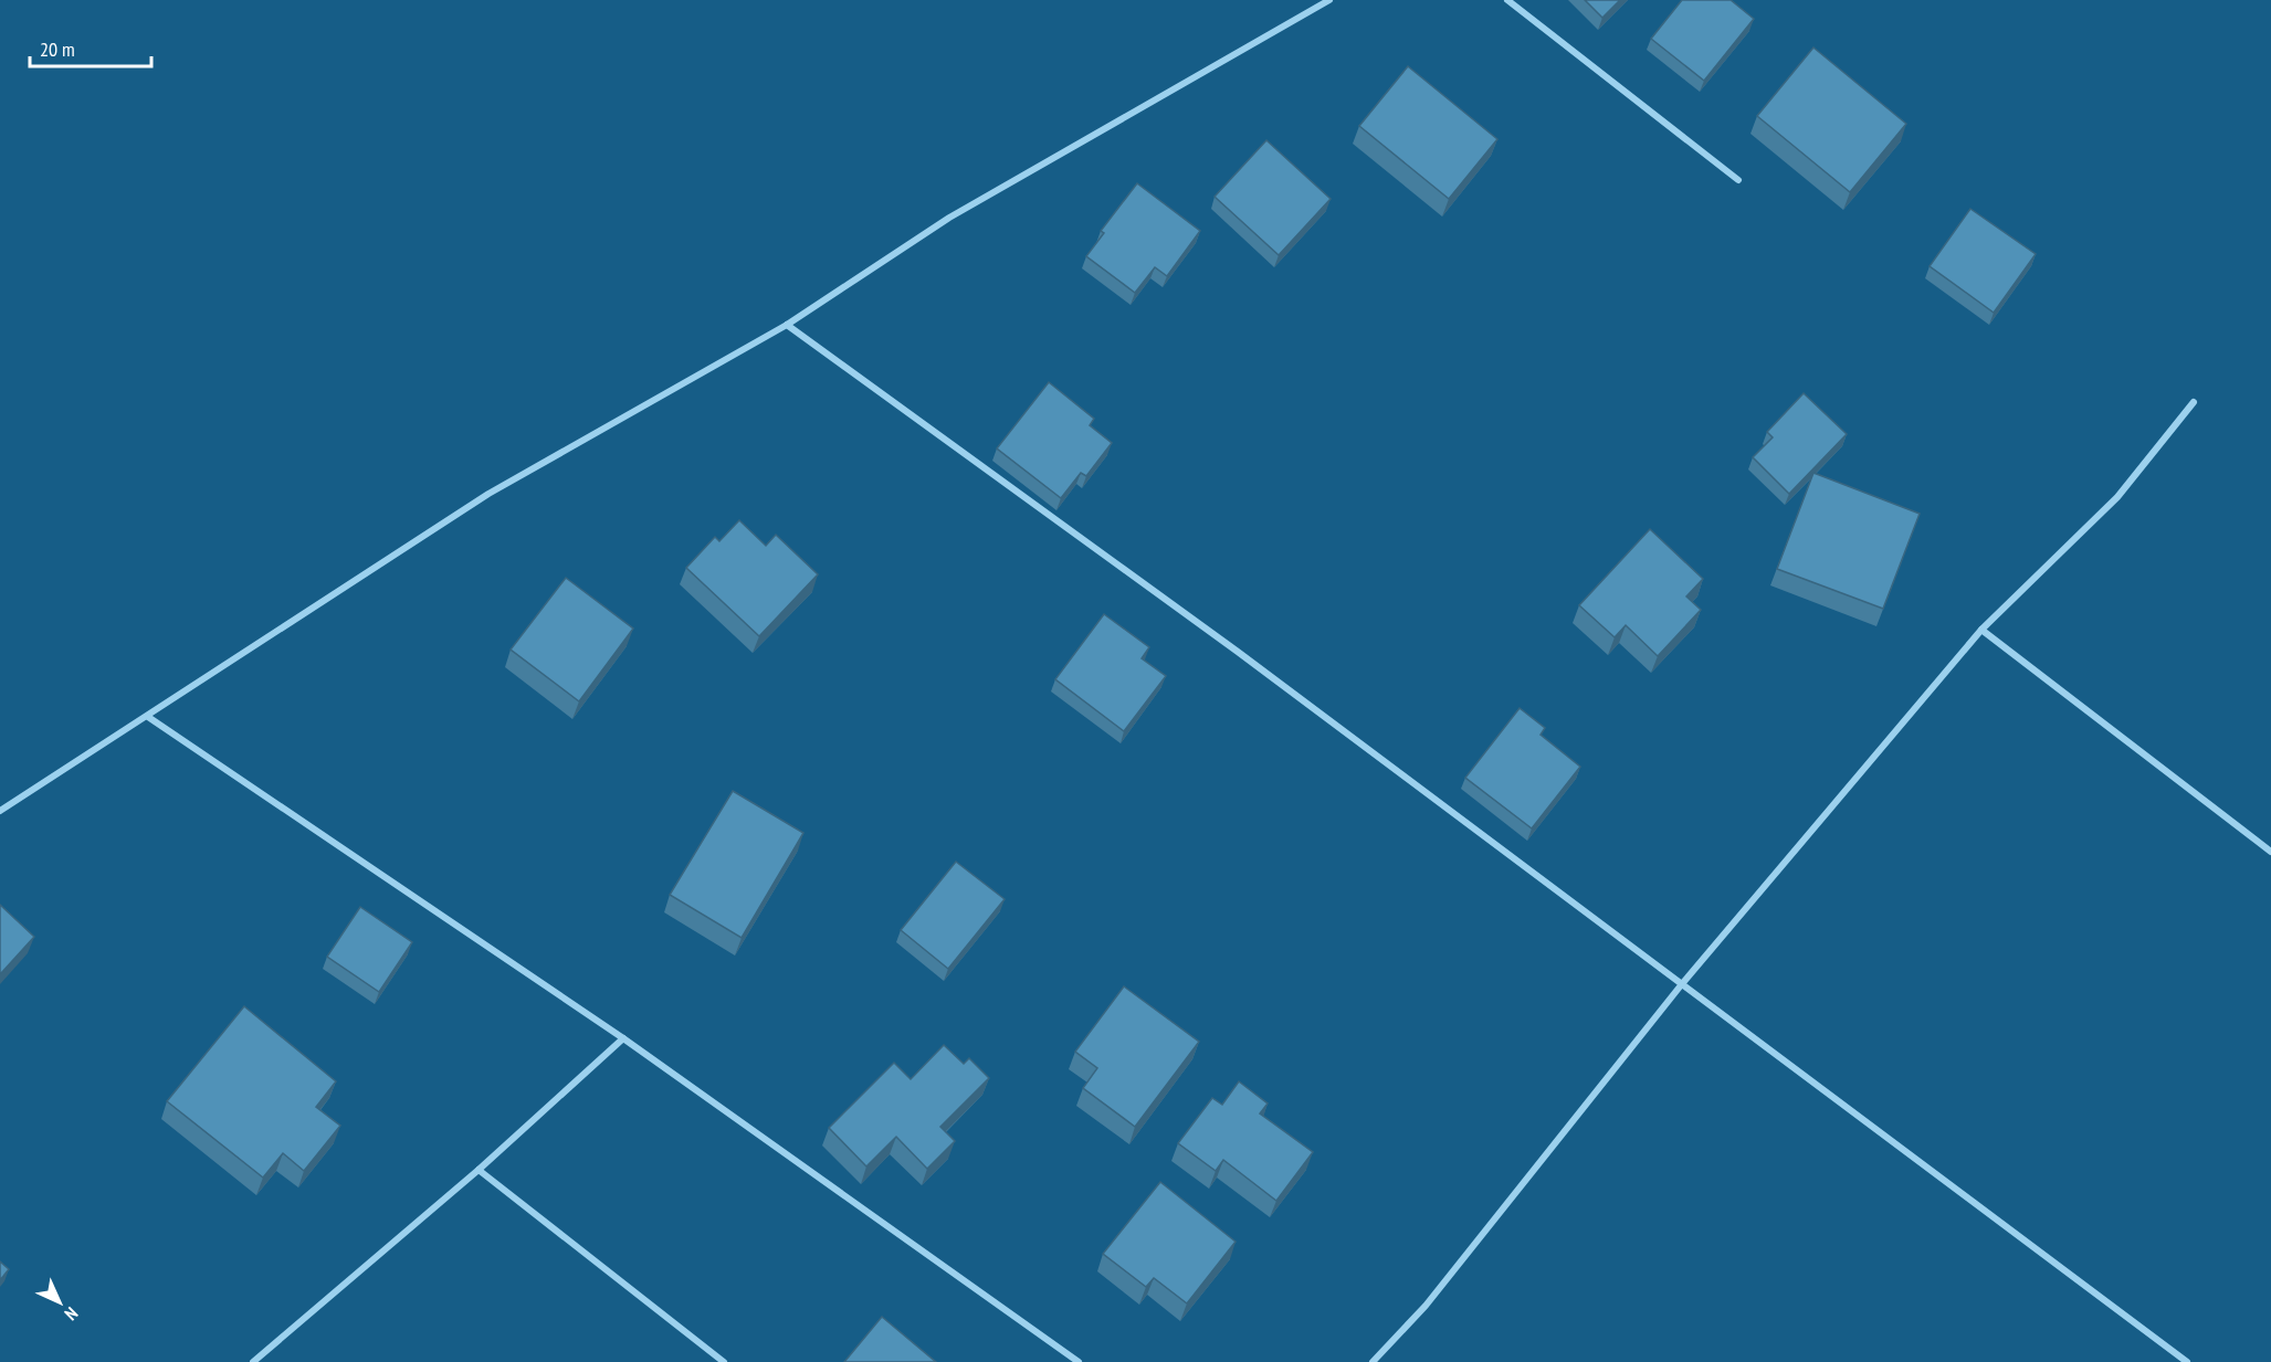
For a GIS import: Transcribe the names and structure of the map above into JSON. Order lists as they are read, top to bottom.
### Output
{
  "scale_bar": "20 m",
  "north": "bottom right"
}
